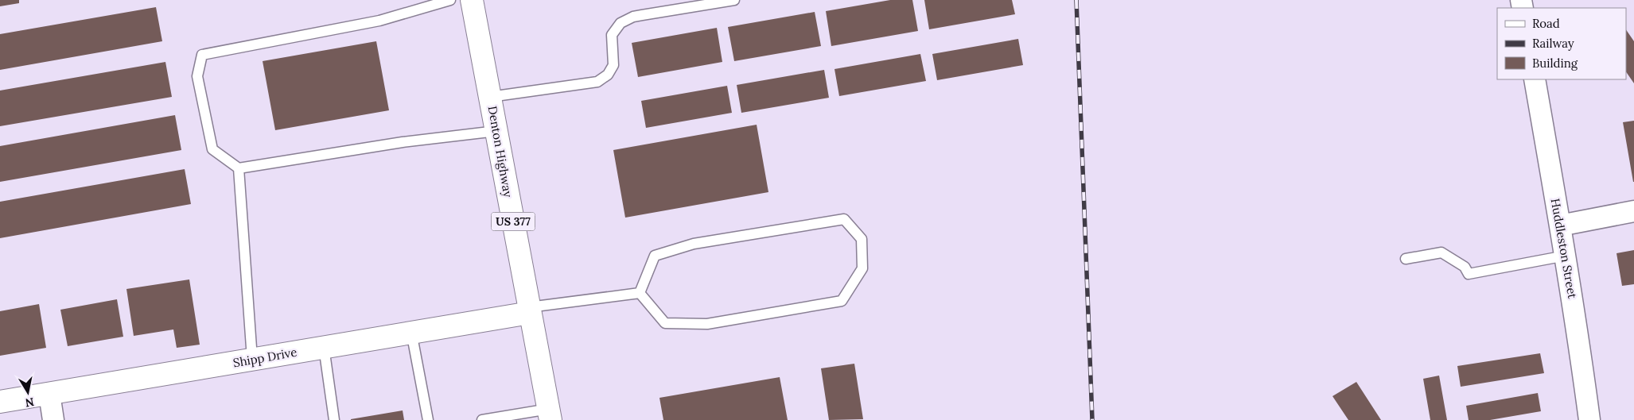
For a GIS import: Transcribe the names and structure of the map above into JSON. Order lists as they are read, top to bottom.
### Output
{
  "streets": {
    "street": [
      "Denton Highway",
      "US 377",
      "Huddleston Street",
      "Shipp Drive"
    ]
  },
  "crossings": [
    ["Denton Highway", "Shipp Drive"]
  ],
  "legend": ["Road", "Railway", "Building"],
  "north": "bottom"
}
